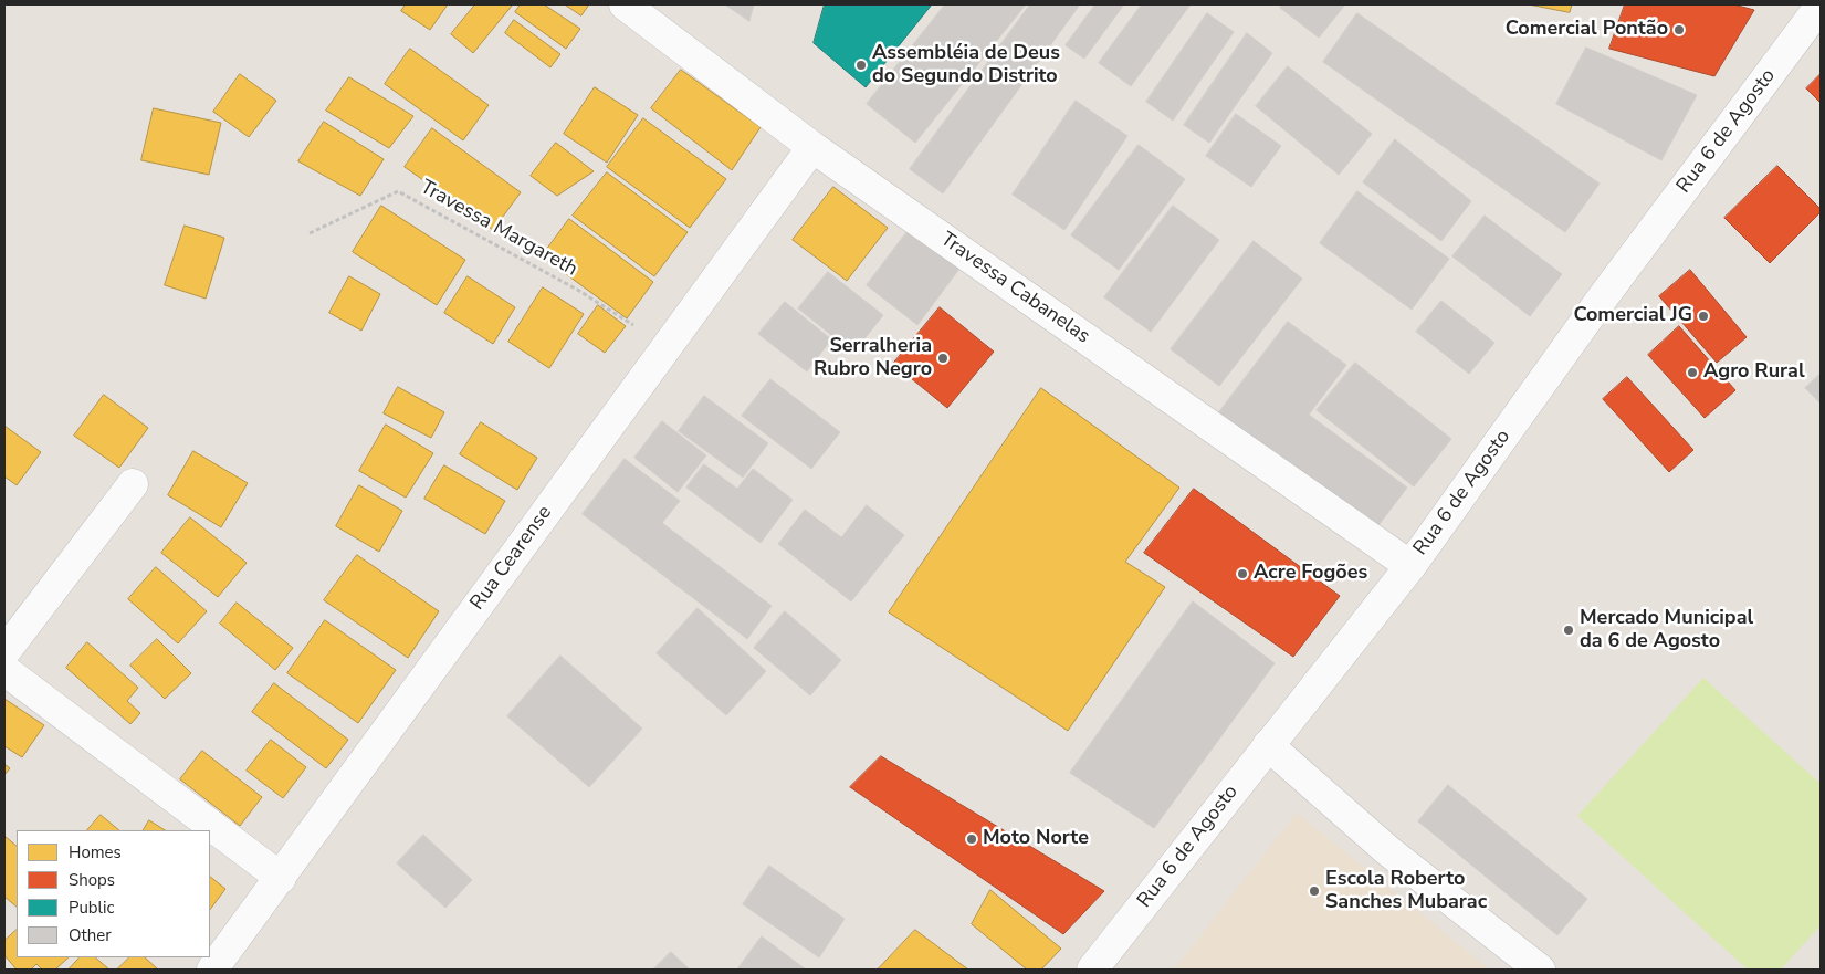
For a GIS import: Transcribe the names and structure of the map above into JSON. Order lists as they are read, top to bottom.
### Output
{
  "streets": {
    "street": ["Rua 6 de Agosto", "Travessa Cabanelas", "Rua Cearense"],
    "path": ["Travessa Margareth"]
  },
  "crossings": [
    ["Rua 6 de Agosto", "Travessa Cabanelas"],
    ["Travessa Margareth", "Rua Cearense"],
    ["Travessa Cabanelas", "Rua Cearense"]
  ],
  "places": [
    "Comercial Pontão",
    "Assembléia de Deus do Segundo Distrito",
    "Comercial JG",
    "Serralheria Rubro Negro",
    "Agro Rural",
    "Acre Fogões",
    "Mercado Municipal da 6 de Agosto",
    "Moto Norte",
    "Escola Roberto Sanches Mubarac"
  ],
  "legend": [
    "Homes",
    "Shops",
    "Public",
    "Other"
  ]
}
